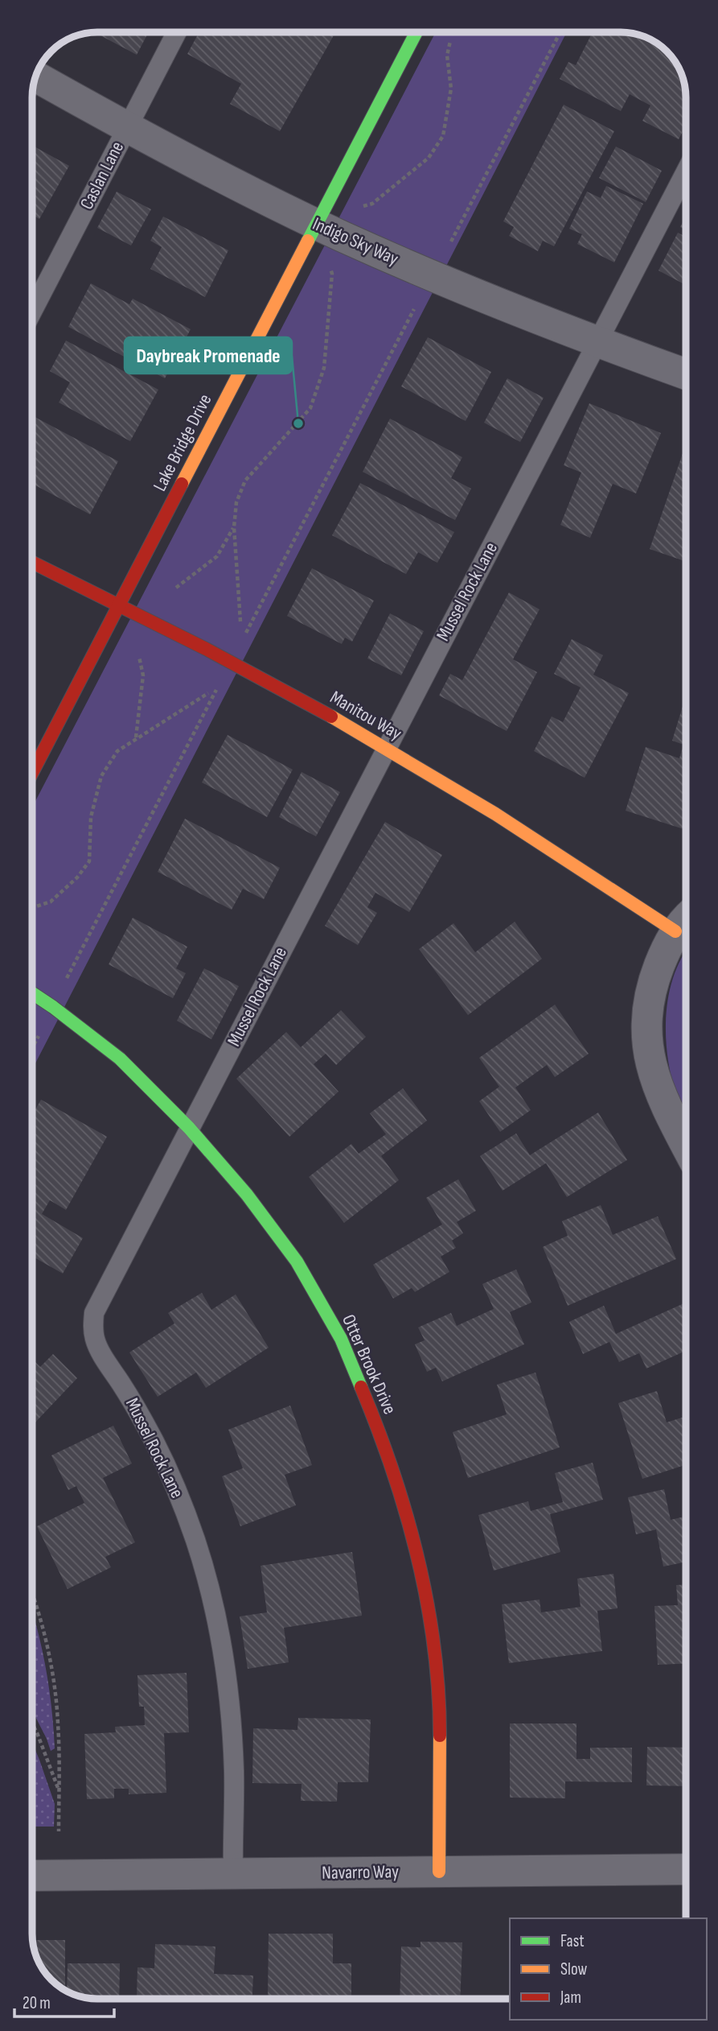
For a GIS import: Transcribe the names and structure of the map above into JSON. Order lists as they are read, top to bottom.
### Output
{
  "streets": {
    "street": [
      "Indigo Sky Way",
      "Lake Bridge Drive",
      "Manitou Way",
      "Otter Brook Drive",
      "Navarro Way"
    ],
    "lane": ["Caslan Lane", "Mussel Rock Lane"]
  },
  "crossings": [
    ["Caslan Lane", "Indigo Sky Way"],
    ["Indigo Sky Way", "Lake Bridge Drive"],
    ["Indigo Sky Way", "Mussel Rock Lane"],
    ["Lake Bridge Drive", "Manitou Way"],
    ["Mussel Rock Lane", "Manitou Way"],
    ["Mussel Rock Lane", "Otter Brook Drive"],
    ["Mussel Rock Lane", "Navarro Way"],
    ["Otter Brook Drive", "Navarro Way"]
  ],
  "places": ["Daybreak Promenade"],
  "legend": ["Fast", "Slow", "Jam"],
  "scale_bar": "20 m"
}
